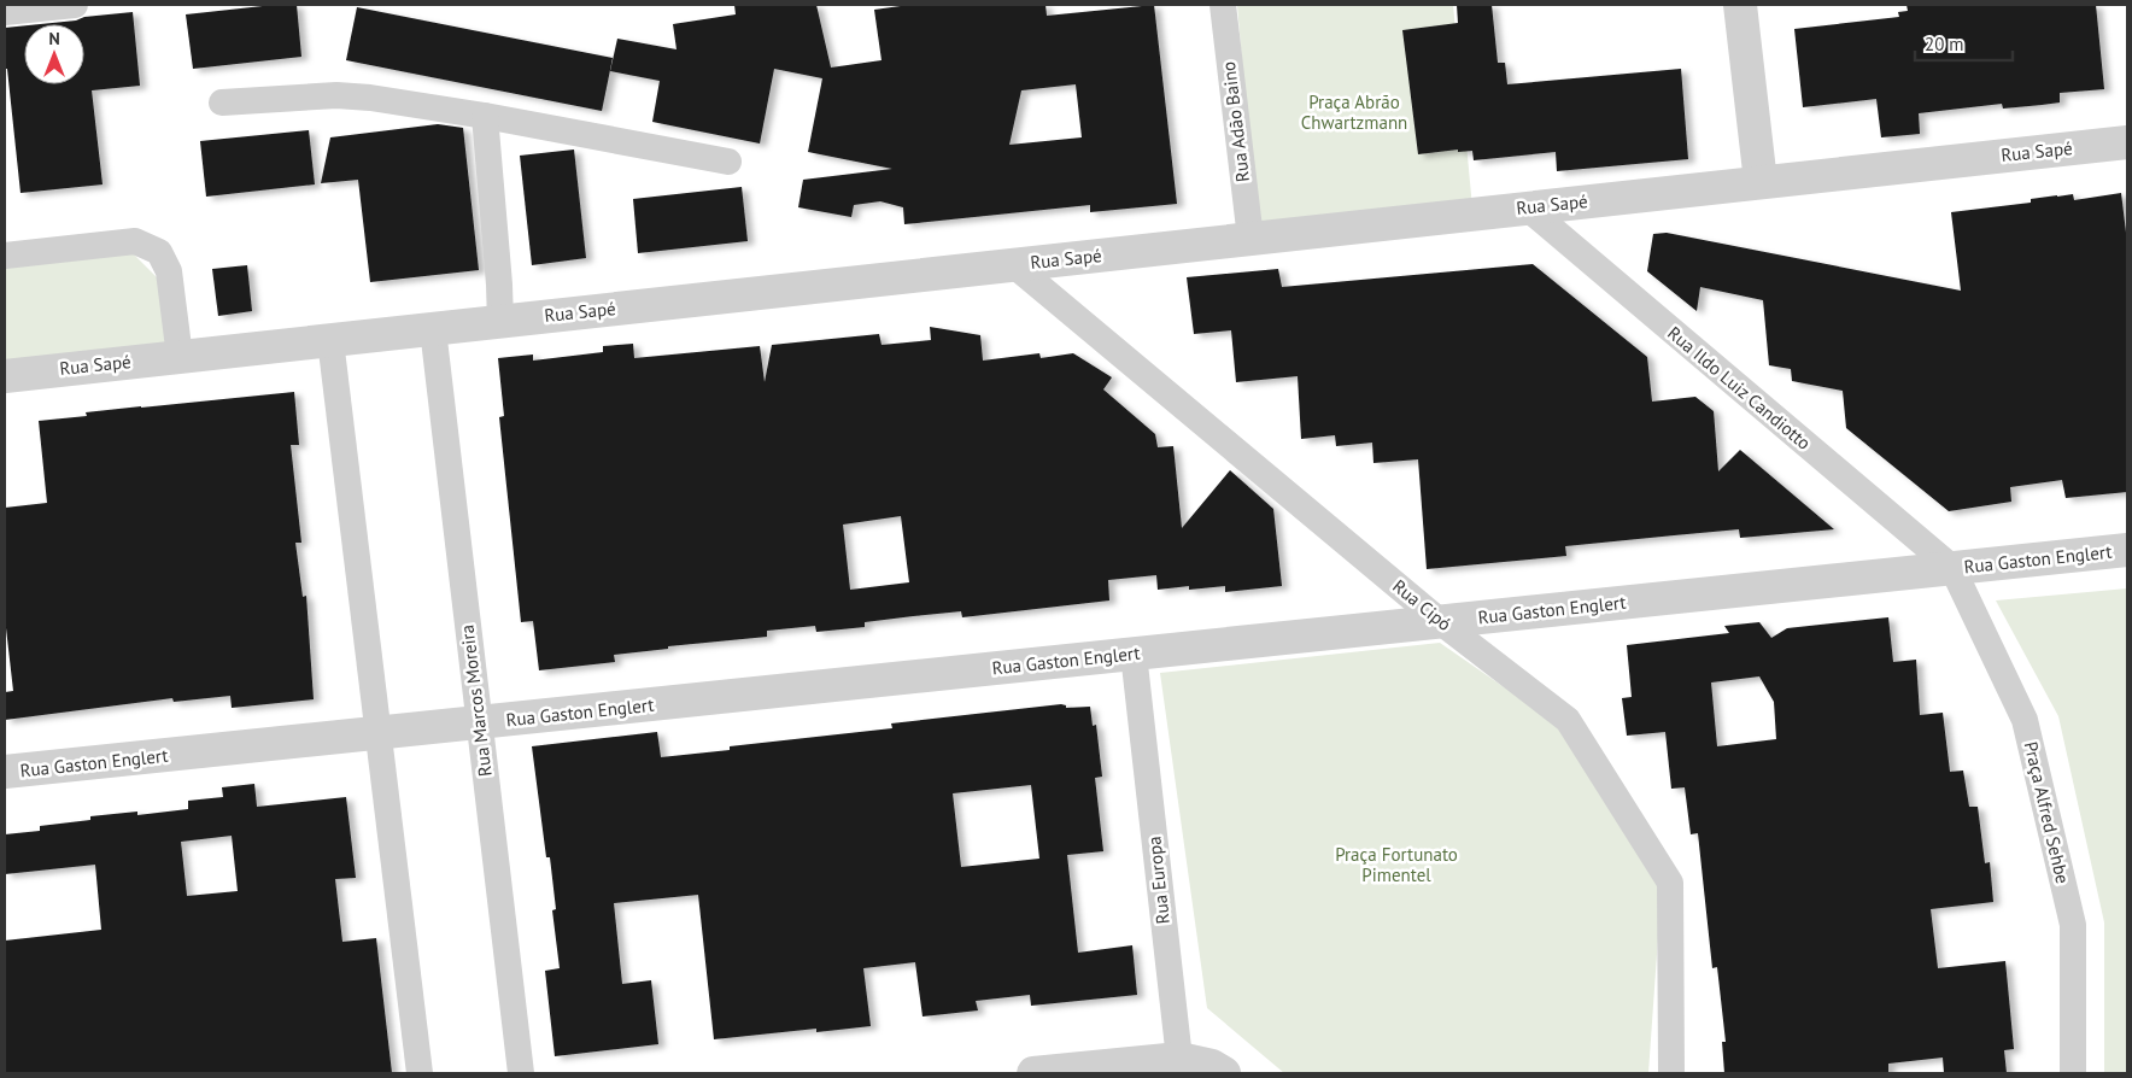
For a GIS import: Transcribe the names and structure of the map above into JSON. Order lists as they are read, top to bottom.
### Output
{
  "streets": {
    "street": [
      "Rua Adão Baino",
      "Rua Sapé",
      "Rua Ildo Luiz Candiotto",
      "Rua Gaston Englert",
      "Rua Cipó",
      "Rua Marcos Moreira",
      "Praça Alfred Sehbe",
      "Rua Europa"
    ]
  },
  "crossings": [
    ["Rua Adão Baino", "Rua Sapé"],
    ["Rua Sapé", "Rua Ildo Luiz Candiotto"],
    ["Rua Sapé", "Rua Cipó"],
    ["Rua Sapé", "Rua Marcos Moreira"],
    ["Rua Ildo Luiz Candiotto", "Rua Gaston Englert"],
    ["Rua Ildo Luiz Candiotto", "Praça Alfred Sehbe"],
    ["Rua Gaston Englert", "Rua Cipó"],
    ["Rua Gaston Englert", "Rua Marcos Moreira"],
    ["Rua Gaston Englert", "Praça Alfred Sehbe"],
    ["Rua Gaston Englert", "Rua Europa"]
  ],
  "parks": ["Praça Abrão Chwartzmann", "Praça Fortunato Pimentel"],
  "scale_bar": "20 m",
  "north": "top"
}
